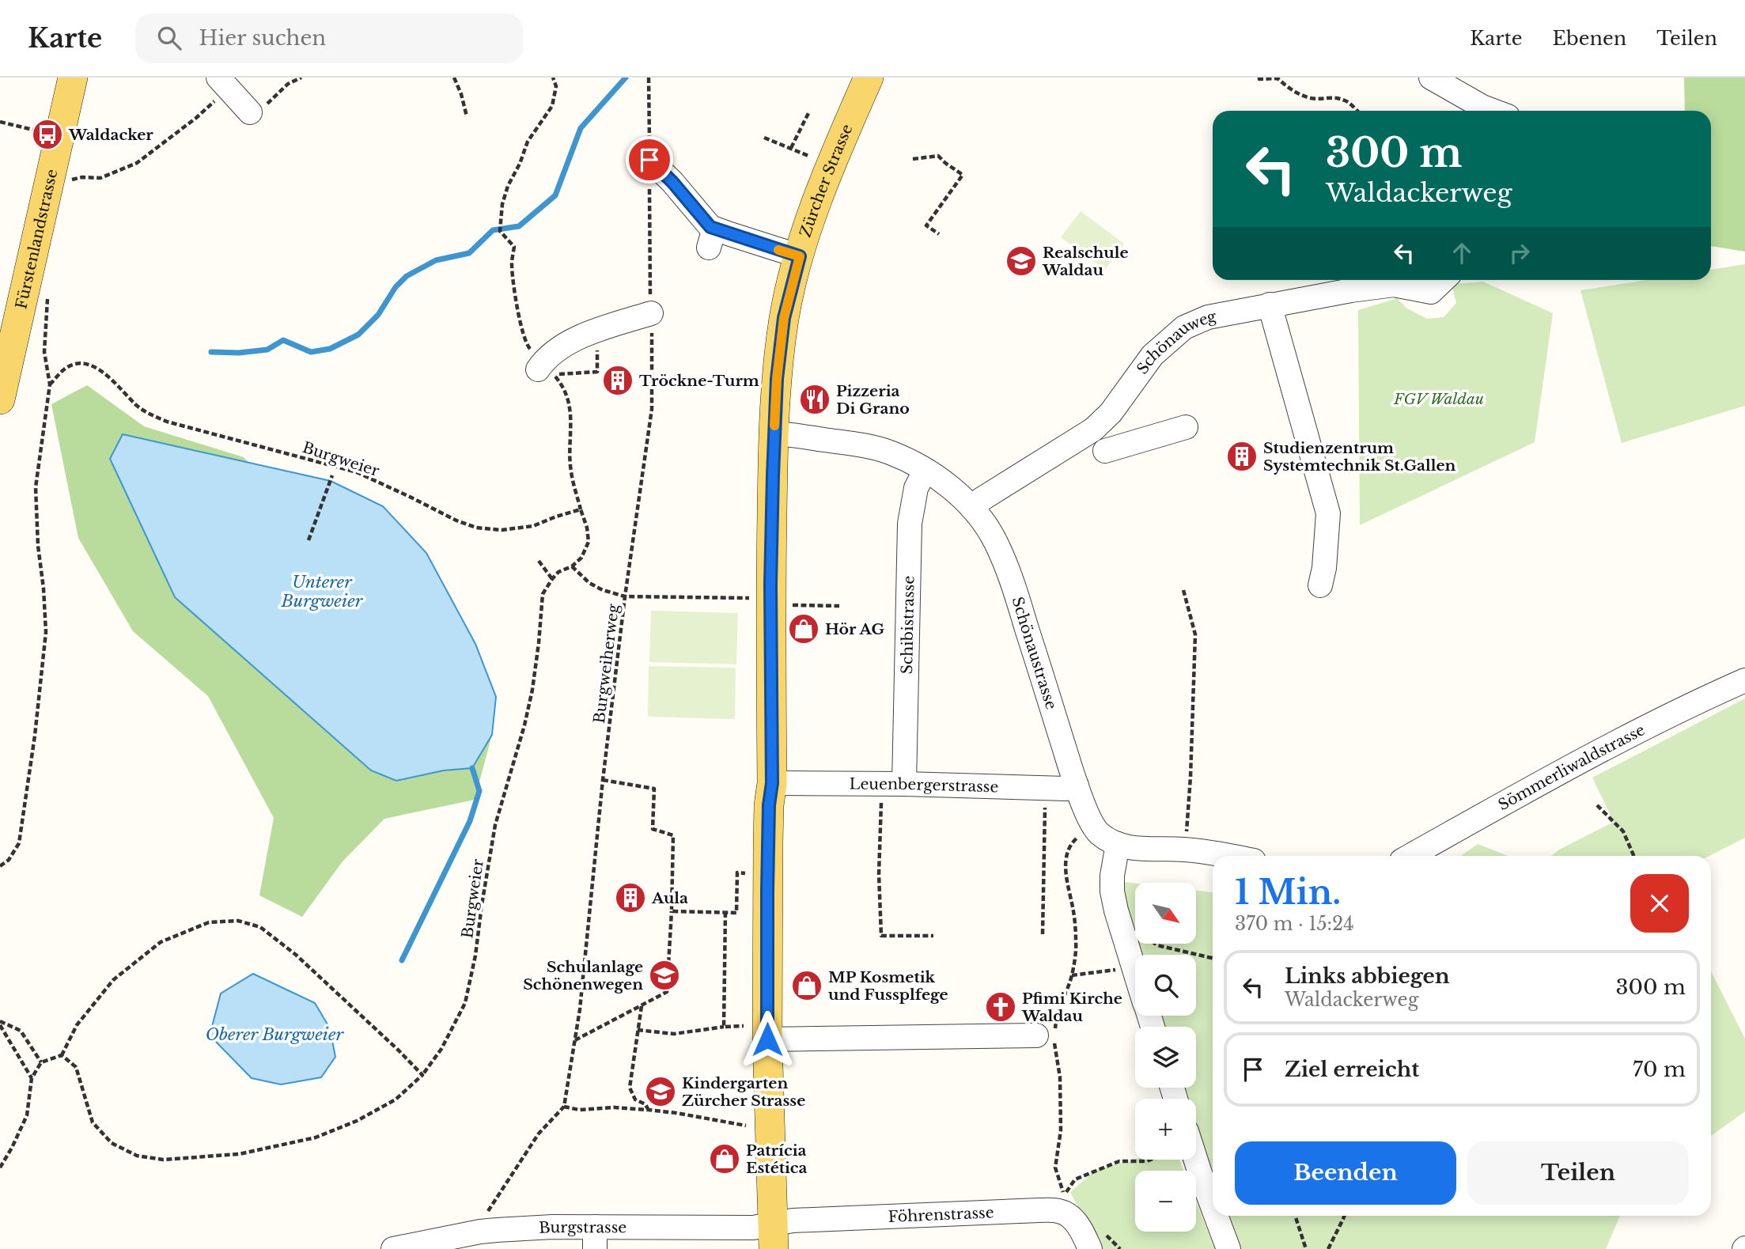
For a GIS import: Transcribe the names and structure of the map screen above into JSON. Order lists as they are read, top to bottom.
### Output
{
  "streets": {
    "main road": ["Zürcher Strasse", "Fürstenlandstrasse"],
    "street": [
      "Schönauweg",
      "Schibistrasse",
      "Schönaustrasse",
      "Sömmerliwaldstrasse",
      "Leuenbergerstrasse",
      "Föhrenstrasse",
      "Burgstrasse"
    ],
    "path": ["Burgweier", "Burgweiherweg"]
  },
  "crossings": [
    ["Zürcher Strasse", "Schönaustrasse"],
    ["Zürcher Strasse", "Leuenbergerstrasse"],
    ["Zürcher Strasse", "Föhrenstrasse"],
    ["Zürcher Strasse", "Burgstrasse"],
    ["Schönauweg", "Schönaustrasse"],
    ["Schibistrasse", "Schönaustrasse"],
    ["Schibistrasse", "Leuenbergerstrasse"],
    ["Schönaustrasse", "Leuenbergerstrasse"],
    ["Föhrenstrasse", "Burgstrasse"]
  ],
  "water": ["Unterer Burgweier", "Oberer Burgweier"],
  "parks": ["FGV Waldau"],
  "places": {
    "bus stop": ["Waldacker"],
    "school or university": ["Realschule Waldau", "Schulanlage Schönenwegen", "Kindergarten Zürcher Strasse"],
    "building": ["Tröckne-Turm", "Studienzentrum Systemtechnik St.Gallen", "Aula"],
    "restaurant": ["Pizzeria Di Grano"],
    "shop": ["Hör AG", "MP Kosmetik und Fussplfege", "Patrícia Estética"],
    "church": ["Pfimi Kirche Waldau"]
  },
  "north": "bottom right",
  "page": {
    "header": "Karte",
    "search": "Hier suchen",
    "nav": ["Karte", "Ebenen", "Teilen"],
    "turn": ["300 m", "Waldackerweg"],
    "heading": ["1 Min.", "370 m · 15:24"],
    "map_buttons": ["+", "−"],
    "list": [
      {
        "name": "Links abbiegen",
        "note": "Waldackerweg",
        "value": "300 m"
      },
      {
        "name": "Ziel erreicht",
        "value": "70 m"
      }
    ],
    "buttons": ["Beenden", "Teilen"]
  }
}
